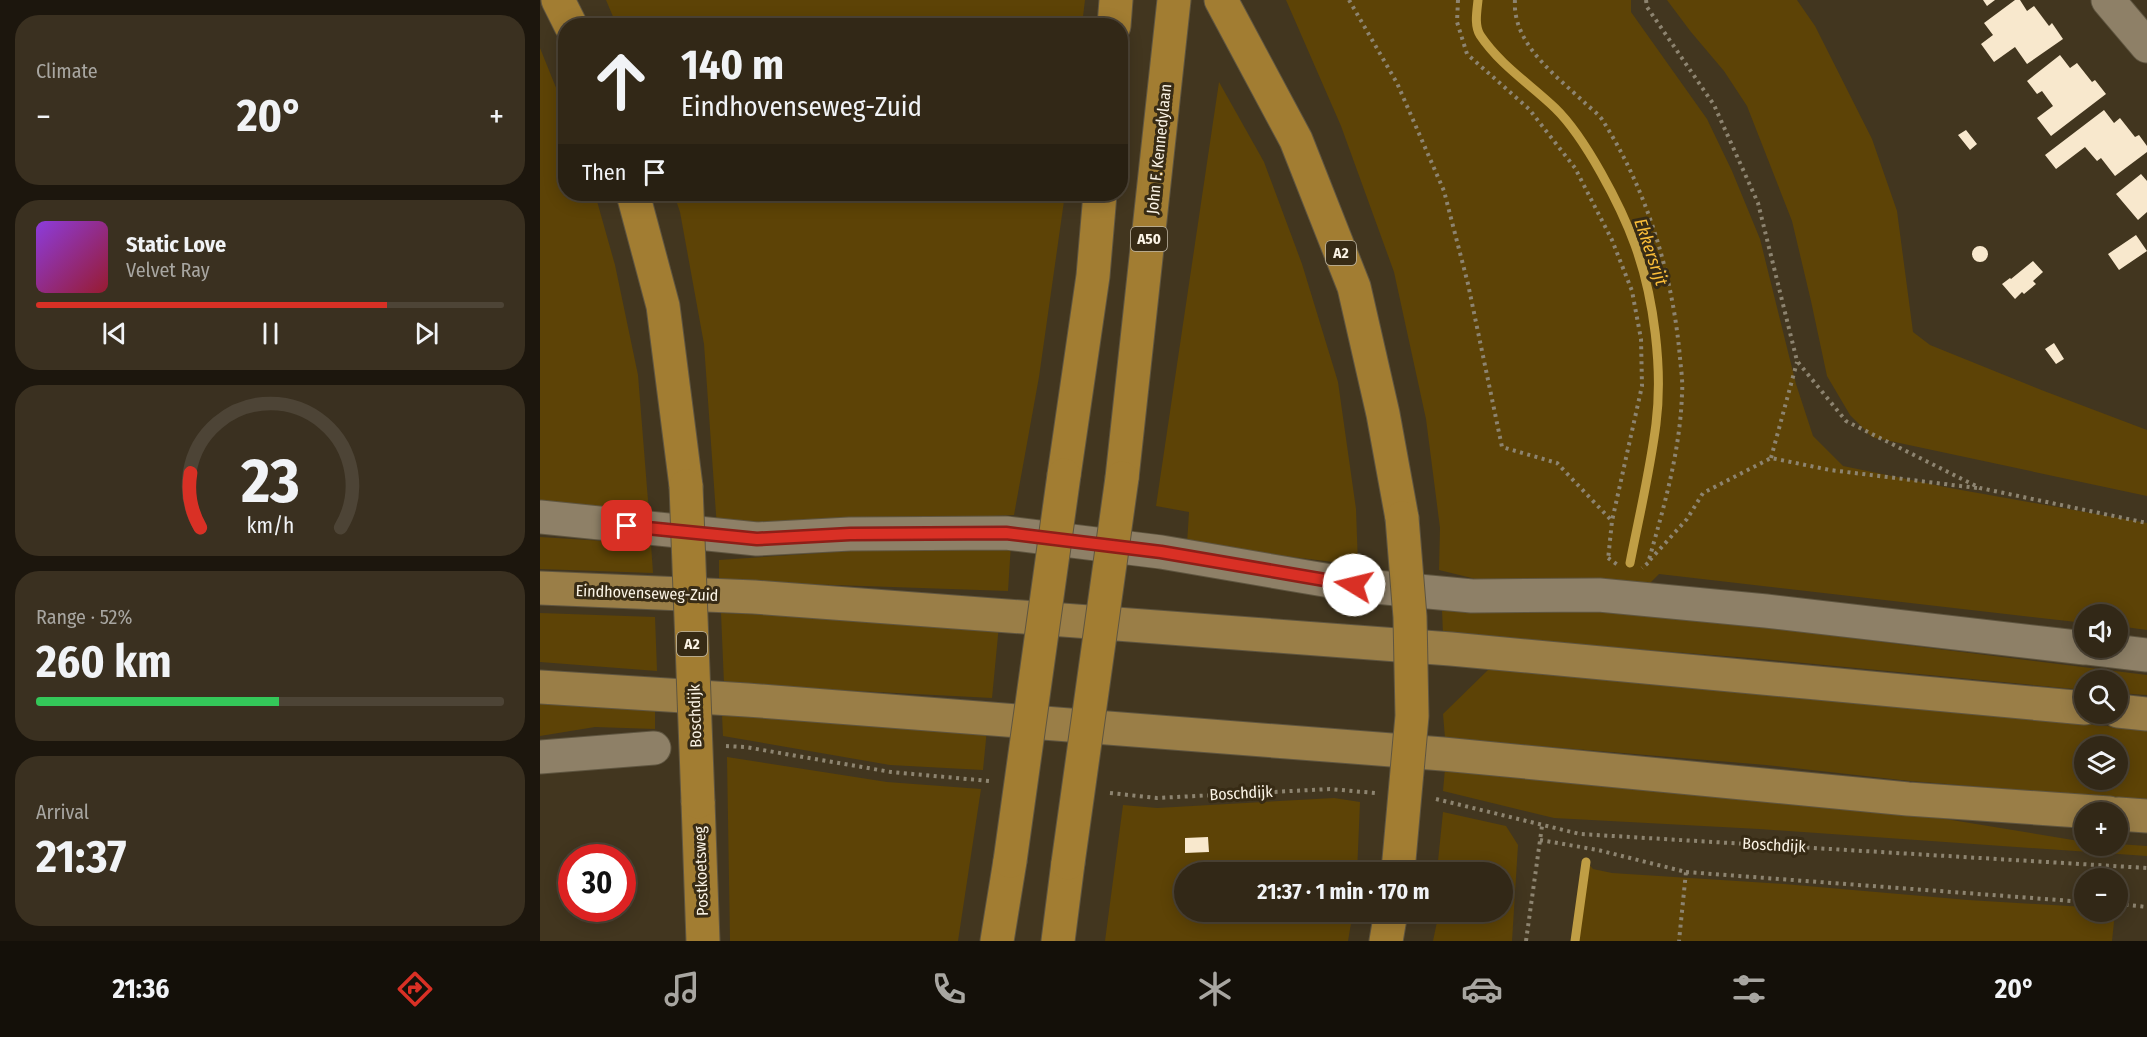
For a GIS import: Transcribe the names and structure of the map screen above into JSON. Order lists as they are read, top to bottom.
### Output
{
  "streets": {
    "highway": [
      "John F. Kennedylaan",
      "A50",
      "A2",
      "Boschdijk",
      "Postkoetsweg"
    ],
    "main road": ["Eindhovenseweg-Zuid"]
  },
  "crossings": [
    ["Boschdijk", "Postkoetsweg"]
  ],
  "water": ["Ekkersrijt"],
  "page": {
    "tile": [
      "Climate",
      ["Range · 52%", "260 km"],
      ["Arrival", "21:37"]
    ],
    "turn": ["140 m", "Eindhovenseweg-Zuid"],
    "heat": ["−", "20°", "+"],
    "then": "Then",
    "song": ["Static Love", "Velvet Ray"],
    "map_buttons": ["+", "−"],
    "limit": "30",
    "trip": "21:37 · 1 min · 170 m",
    "tabs": ["21:36", "20°"],
    "gauge": ["23", "km/h"]
  }
}
